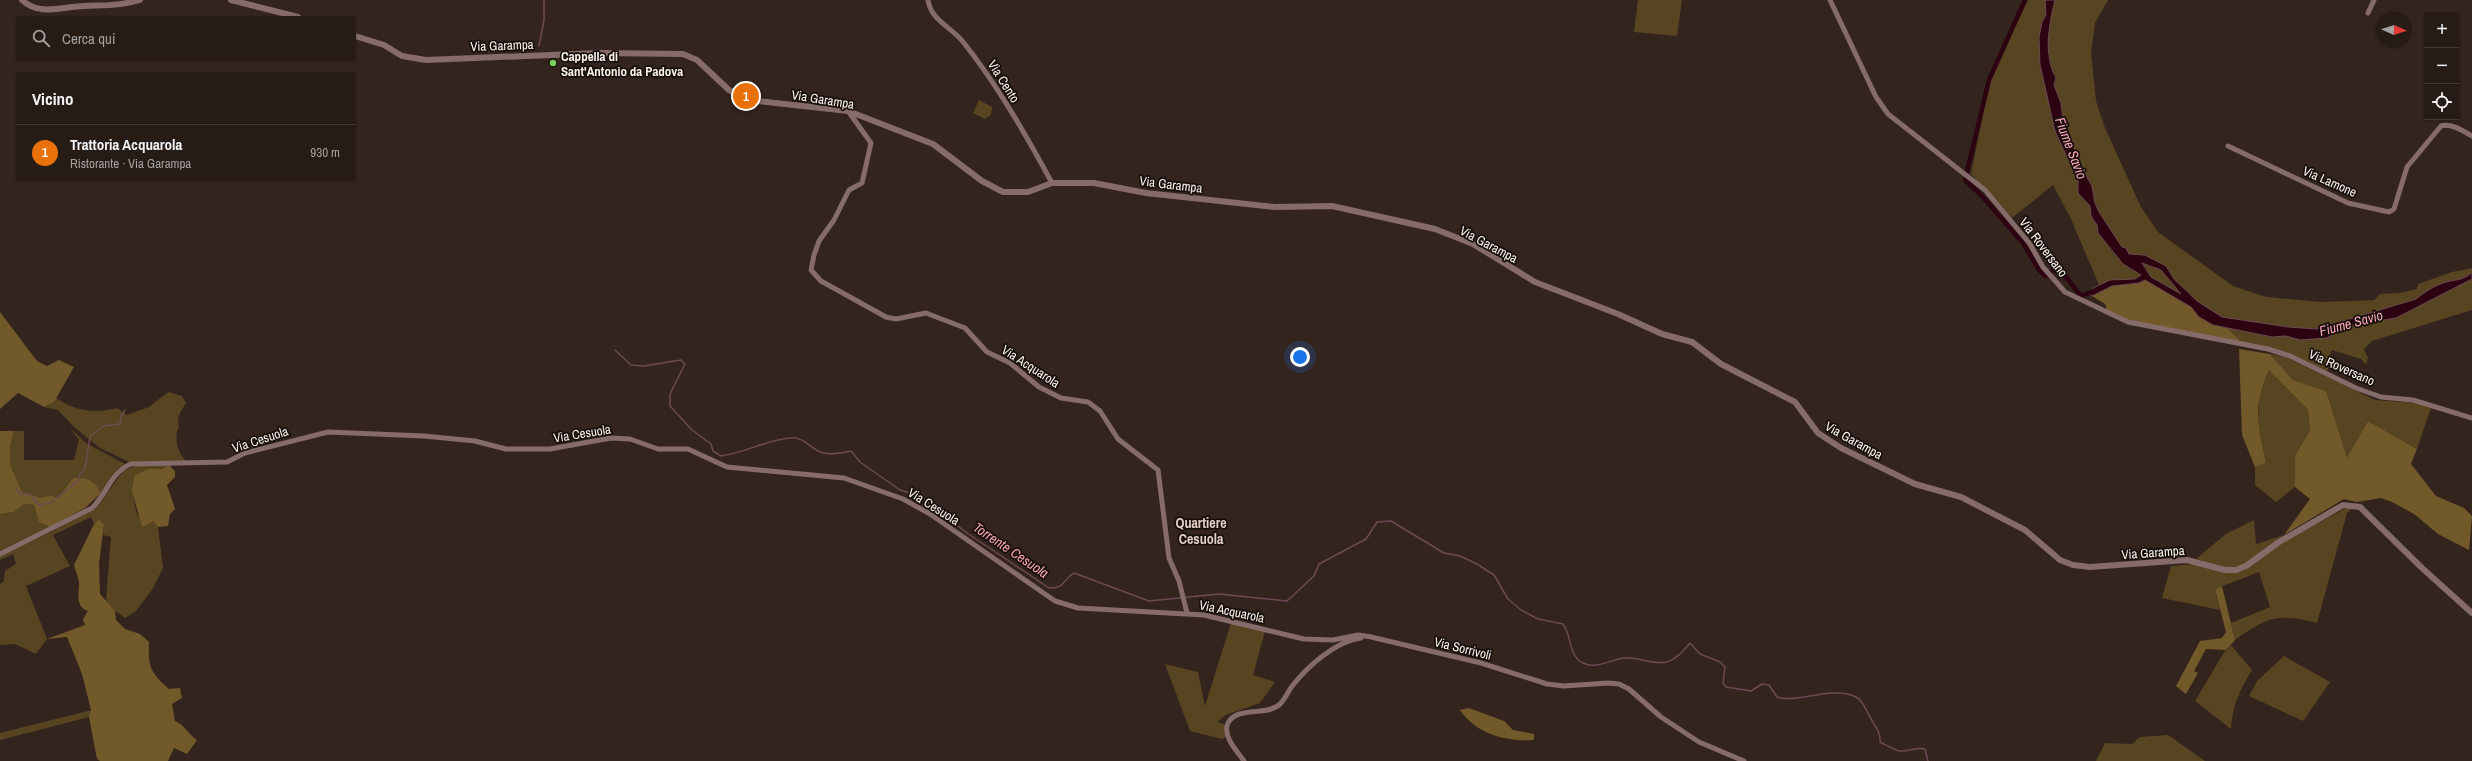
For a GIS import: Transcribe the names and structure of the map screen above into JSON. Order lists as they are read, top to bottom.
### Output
{
  "streets": {
    "street": [
      "Via Garampa",
      "Via Cento",
      "Via Lamone",
      "Via Roversano",
      "Via Acquarola",
      "Via Cesuola",
      "Via Sorrivoli"
    ]
  },
  "crossings": [
    ["Via Garampa", "Via Cento"],
    ["Via Garampa", "Via Acquarola"],
    ["Via Acquarola", "Via Cesuola"],
    ["Via Acquarola", "Via Sorrivoli"]
  ],
  "districts": ["Quartiere Cesuola"],
  "water": ["Fiume Savio", "Torrente Cesuola"],
  "places": ["Cappella di Sant'Antonio da Padova"],
  "north": "right",
  "page": {
    "map_buttons": ["+", "−"],
    "search": "Cerca qui",
    "heading": "Vicino",
    "pins": "1",
    "list": [
      {
        "mark": "1",
        "name": "Trattoria Acquarola",
        "note": "Ristorante · Via Garampa",
        "value": "930 m"
      }
    ]
  }
}
